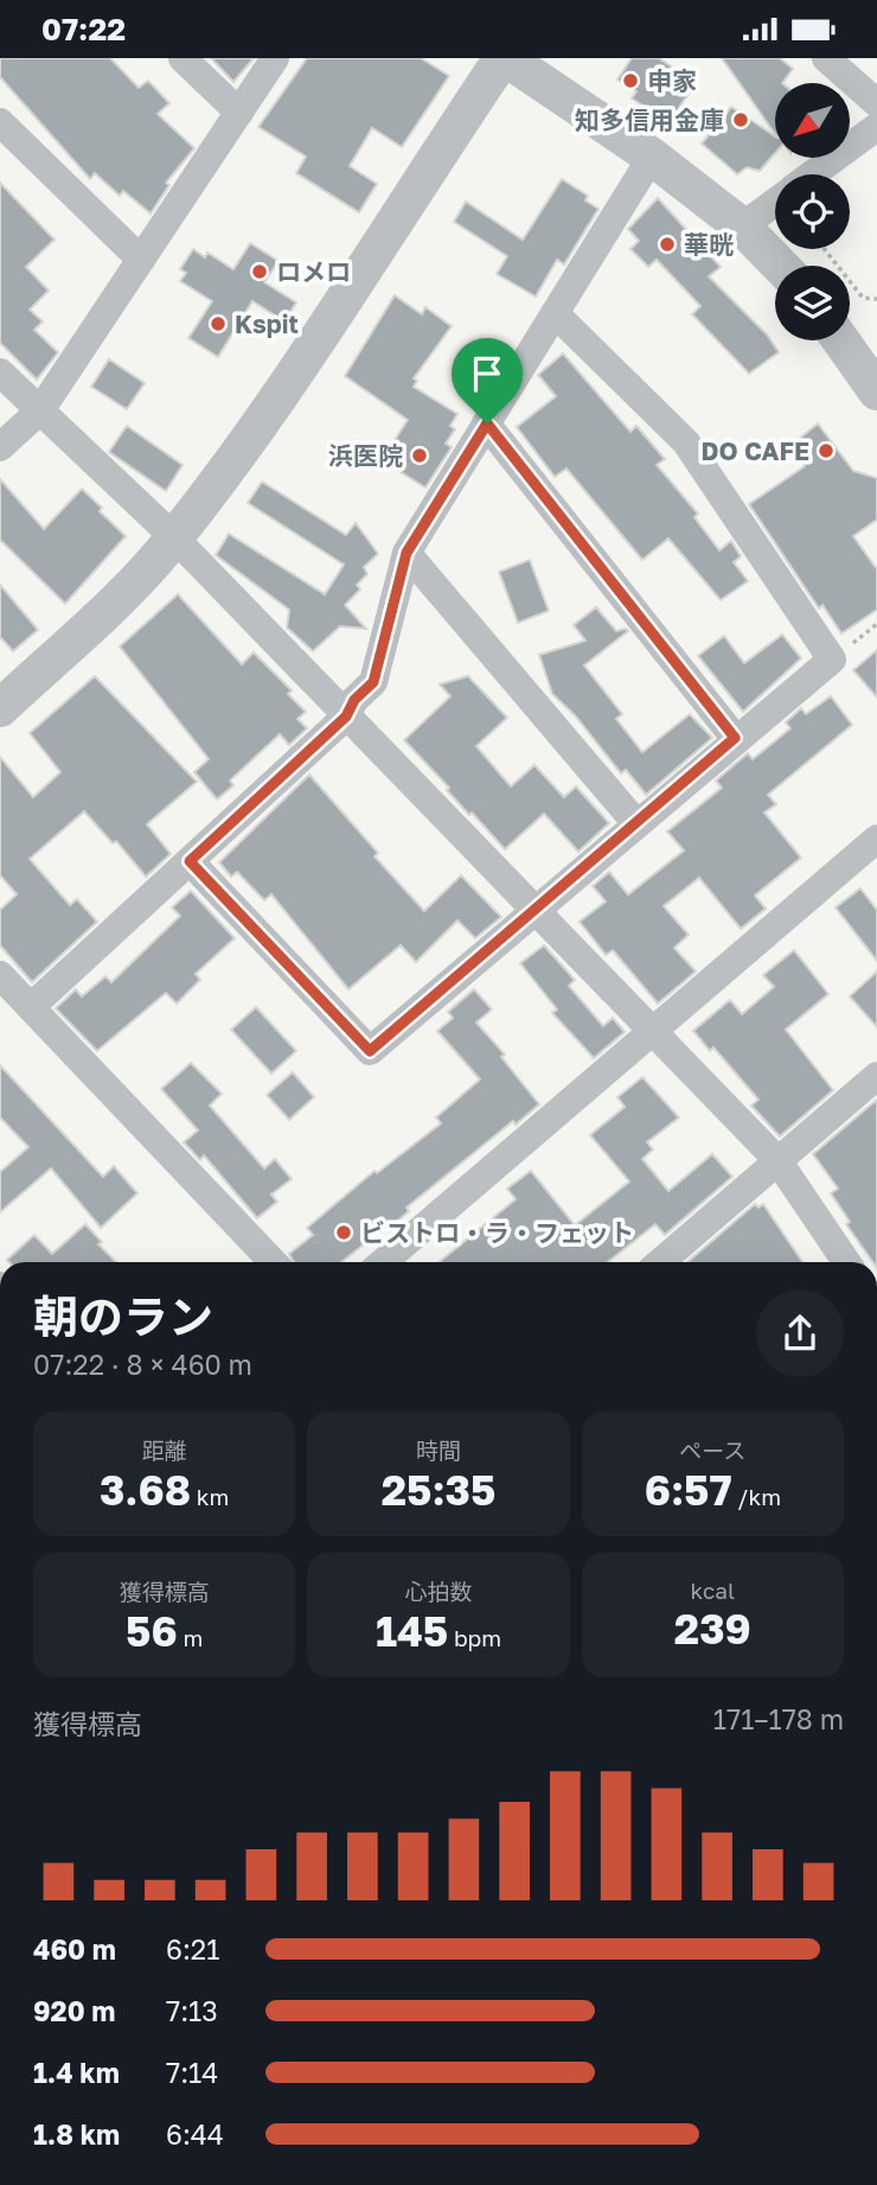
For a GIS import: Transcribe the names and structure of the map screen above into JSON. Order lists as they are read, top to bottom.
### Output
{
  "places": [
    "申家",
    "知多信用金庫",
    "華晄",
    "ロメロ",
    "Kspit",
    "DO CAFE",
    "浜医院",
    "ビストロ・ラ・フェット"
  ],
  "north": "bottom left",
  "page": {
    "status": "07:22",
    "heading": ["朝のラン", "07:22 · 8 × 460 m"],
    "stats": [
      ["距離", "3.68 km"],
      ["時間", "25:35"],
      ["ペース", "6:57 /km"],
      ["獲得標高", "56 m"],
      ["心拍数", "145 bpm"],
      ["kcal", "239"]
    ],
    "chart": ["獲得標高", "171–178 m"],
    "list": [
      {
        "name": "460 m",
        "note": "6:21"
      },
      {
        "name": "920 m",
        "note": "7:13"
      },
      {
        "name": "1.4 km",
        "note": "7:14"
      },
      {
        "name": "1.8 km",
        "note": "6:44"
      }
    ]
  }
}
